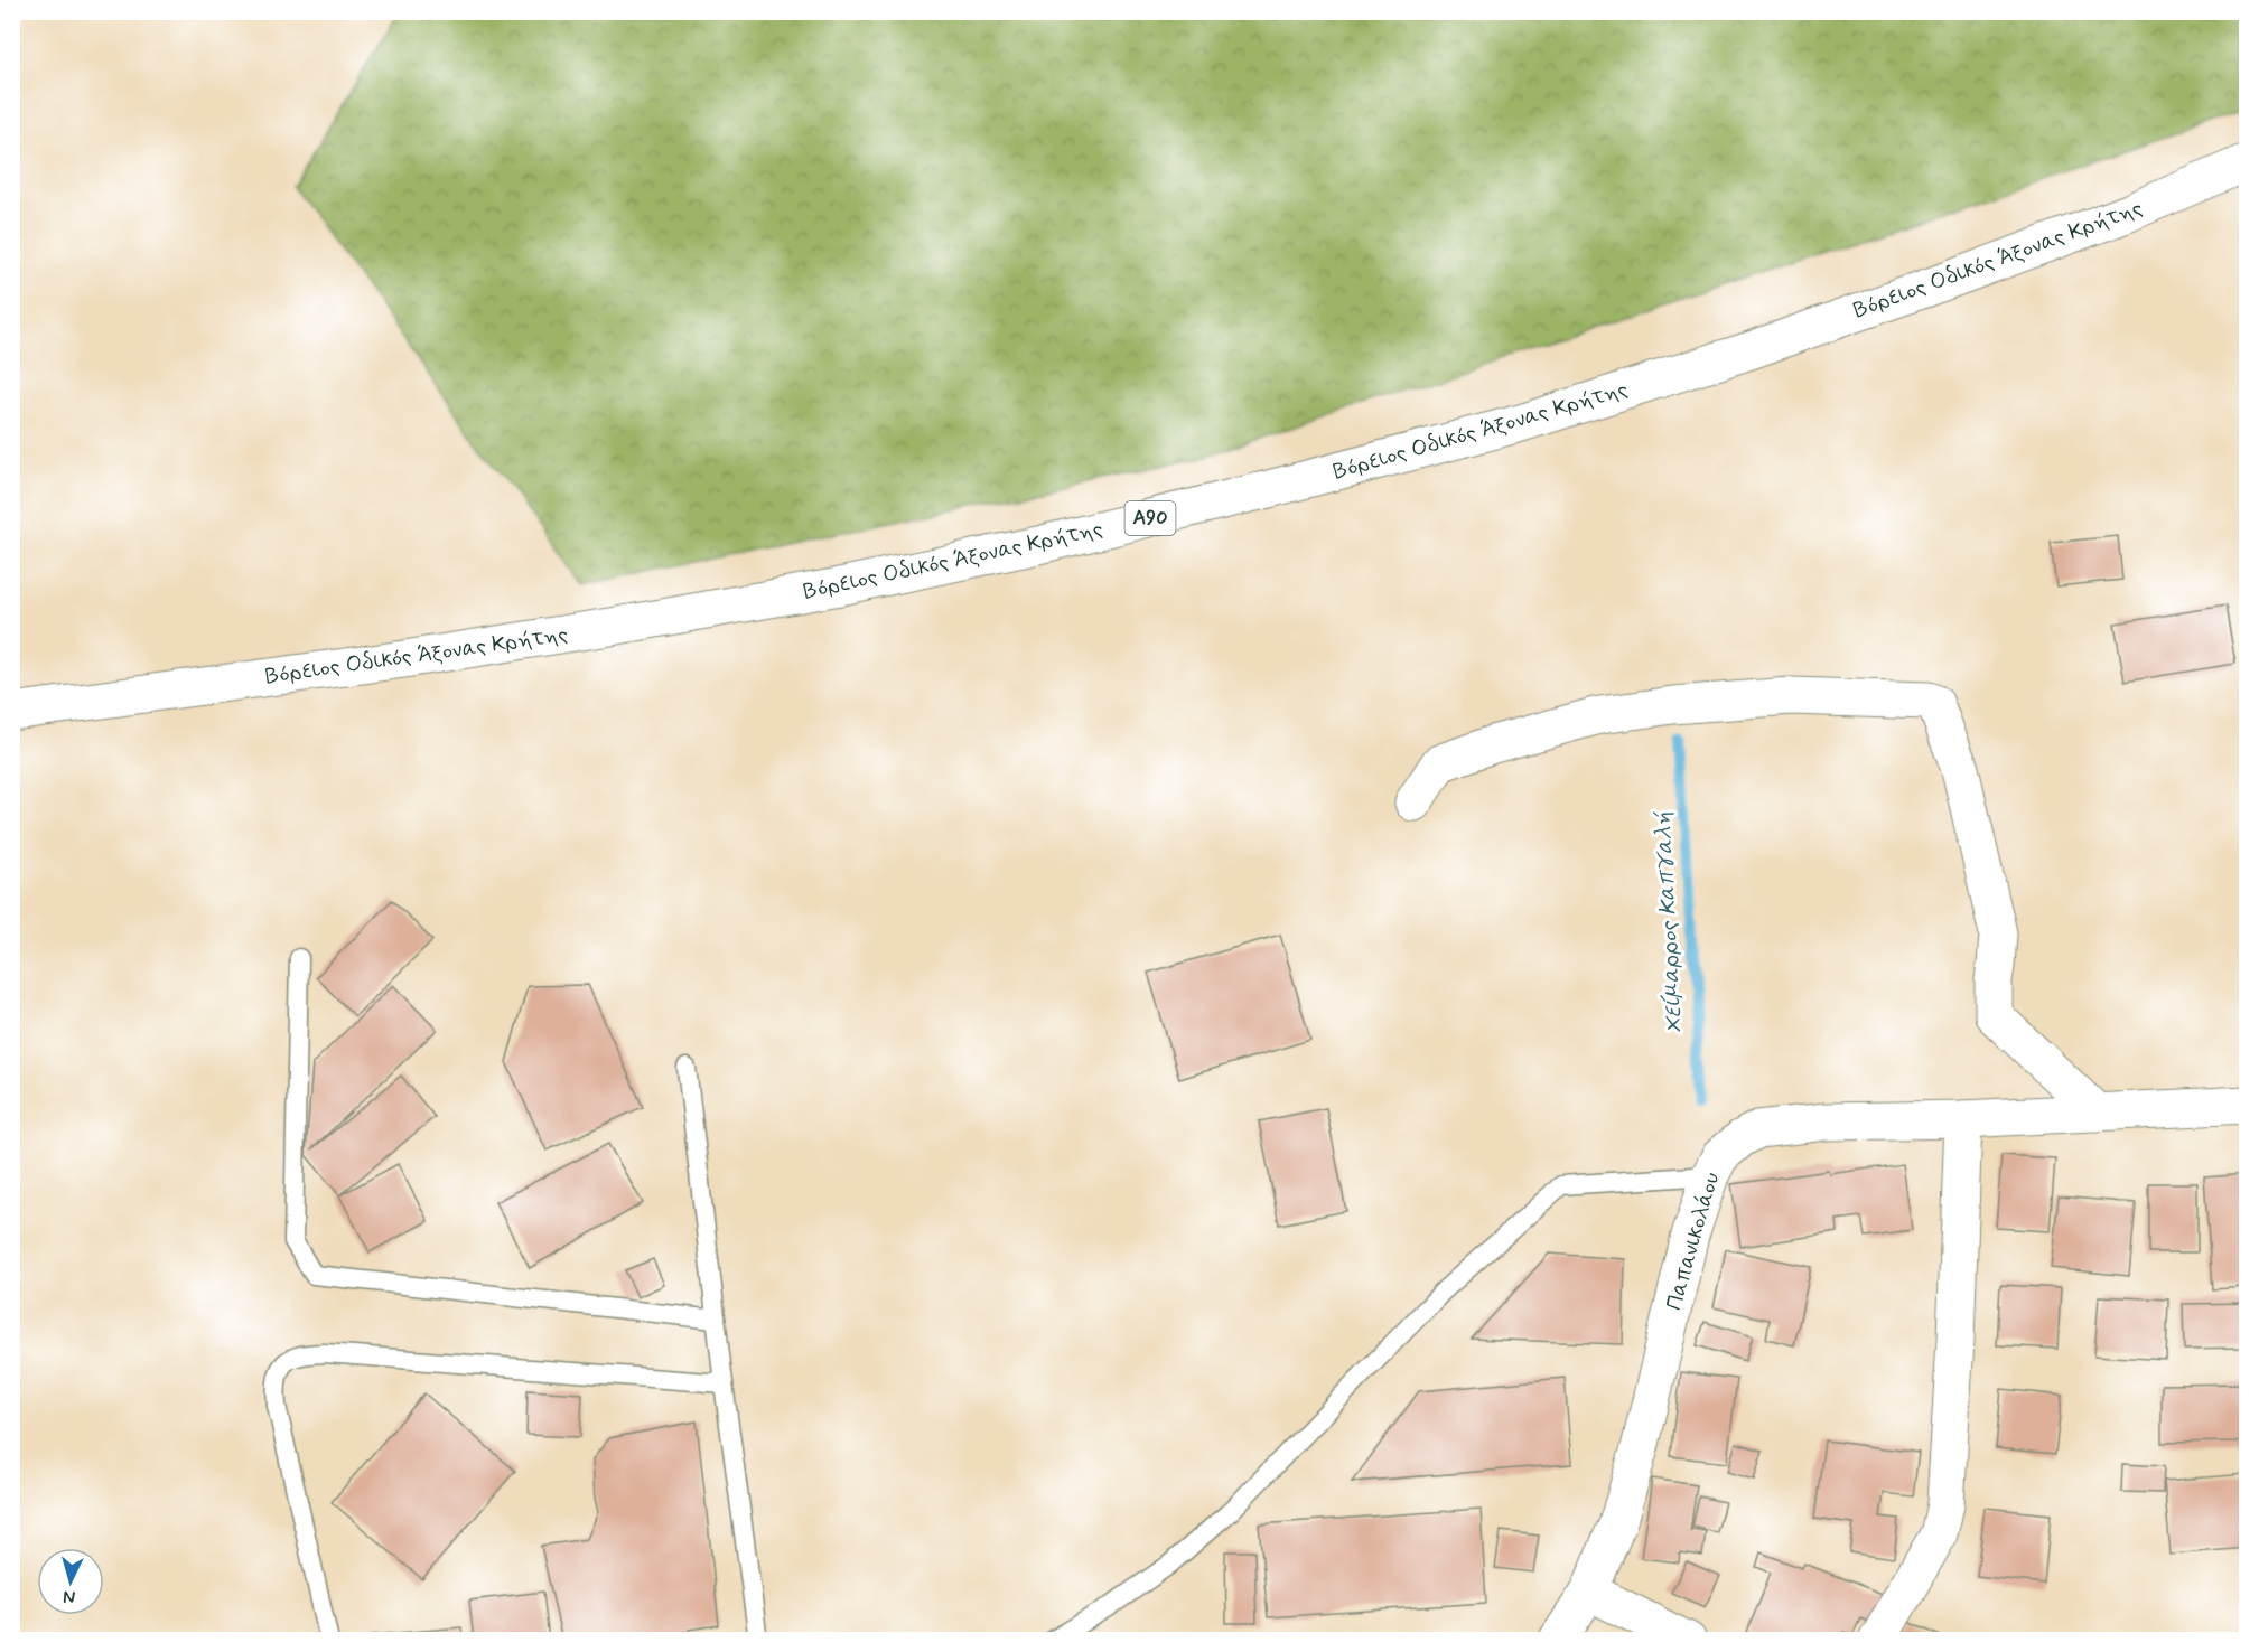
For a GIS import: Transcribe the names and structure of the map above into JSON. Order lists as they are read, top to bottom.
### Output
{
  "streets": {
    "main road": ["Βόρειος Οδικός Άξονας Κρήτης", "Α90", "Παπανικολάου"]
  },
  "water": ["Χείμαρρος Καπγαλή"],
  "north": "bottom"
}
